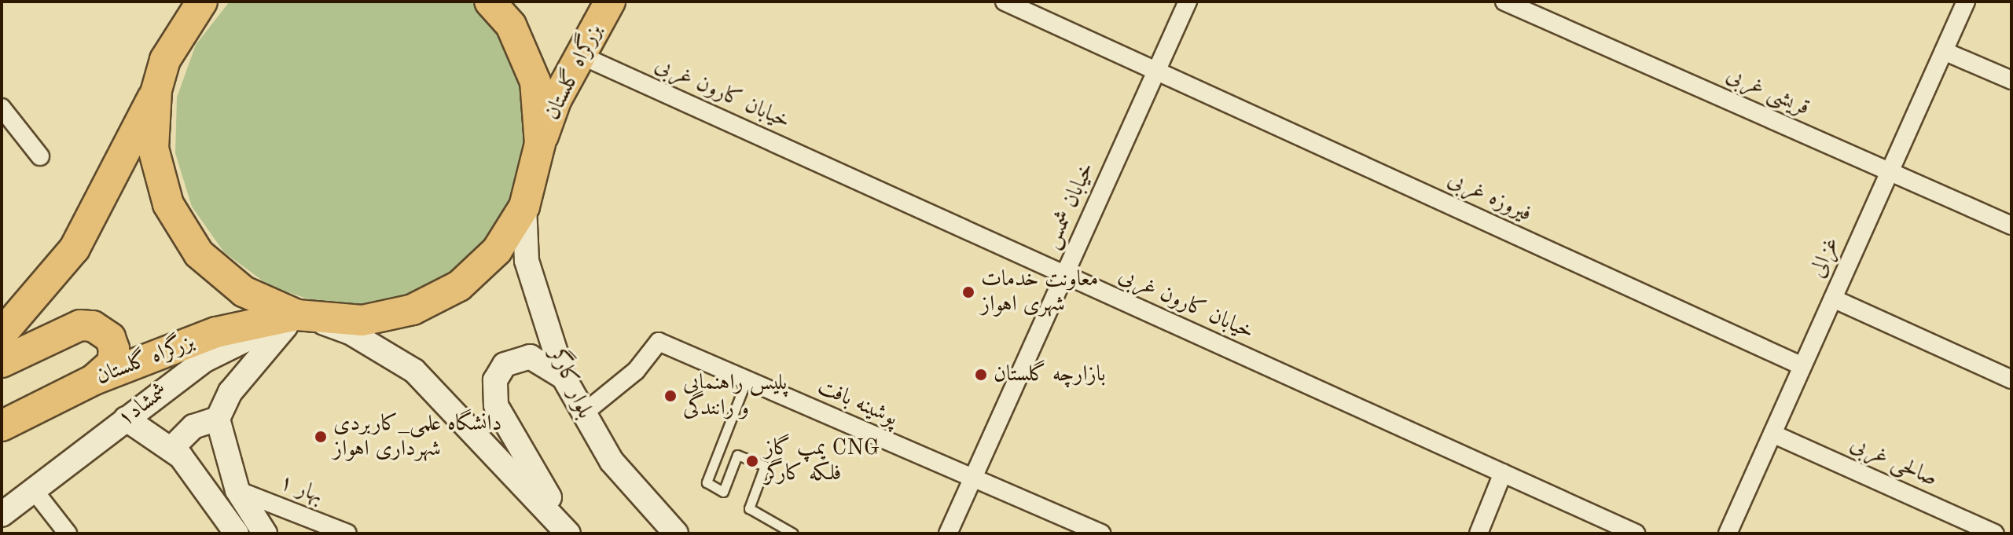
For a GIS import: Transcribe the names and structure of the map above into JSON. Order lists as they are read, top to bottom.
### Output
{
  "streets": {
    "highway": ["بزرگراه گلستان"],
    "main road": ["بلوار کارگر", "شمشاد۱"],
    "street": [
      "قریشی غربی",
      "خیابان کارون غربی",
      "فیروزه غربی",
      "خیابان شمس",
      "غزالی",
      "پوشینه بافت",
      "صالحی غربی",
      "بهار ۱"
    ]
  },
  "crossings": [
    ["بزرگراه گلستان", "خیابان کارون غربی"],
    ["بزرگراه گلستان", "شمشاد۱"],
    ["قریشی غربی", "غزالی"],
    ["خیابان کارون غربی", "خیابان شمس"],
    ["فیروزه غربی", "خیابان شمس"],
    ["فیروزه غربی", "غزالی"],
    ["خیابان شمس", "پوشینه بافت"],
    ["غزالی", "صالحی غربی"],
    ["بلوار کارگر", "پوشینه بافت"]
  ],
  "places": [
    "معاونت خدمات شهری اهواز",
    "بازارچه گلستان",
    "پلیس راهنمایی و رانندگی",
    "دانشگاه علمی_کاربردی شهرداری اهواز",
    "پمپ گاز CNG فلکه کارگر"
  ]
}
